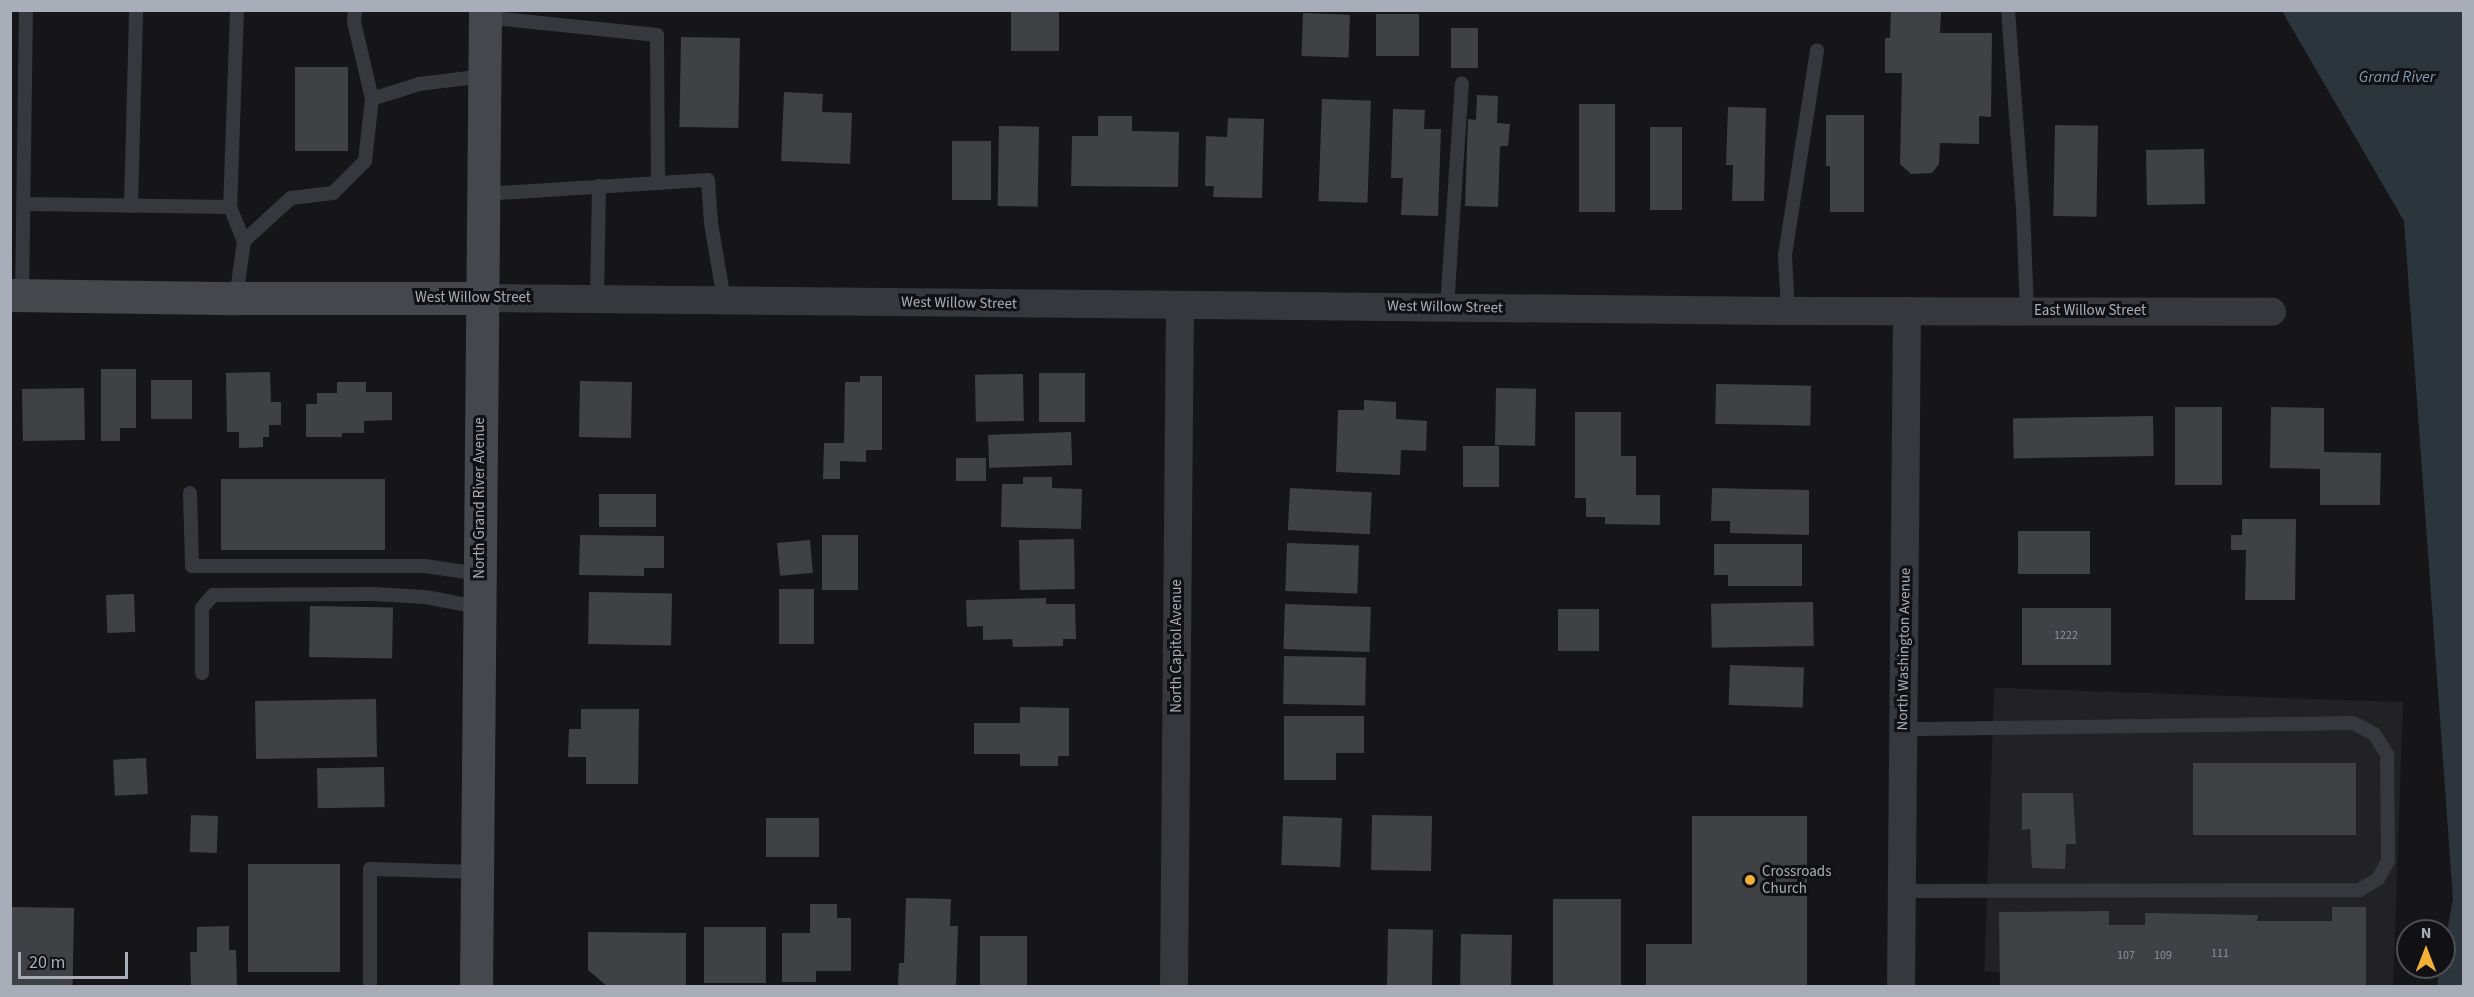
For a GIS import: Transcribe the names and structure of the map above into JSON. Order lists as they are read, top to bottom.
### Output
{
  "streets": {
    "street": [
      "West Willow Street",
      "East Willow Street",
      "North Grand River Avenue",
      "North Capitol Avenue",
      "North Washington Avenue"
    ]
  },
  "crossings": [
    ["West Willow Street", "East Willow Street"],
    ["West Willow Street", "North Grand River Avenue"],
    ["West Willow Street", "North Capitol Avenue"],
    ["West Willow Street", "North Washington Avenue"],
    ["East Willow Street", "North Washington Avenue"]
  ],
  "water": ["Grand River"],
  "places": ["Crossroads Church"],
  "house_numbers": [
    "1222",
    "111",
    "107",
    "109"
  ],
  "scale_bar": "20 m",
  "north": "top"
}
